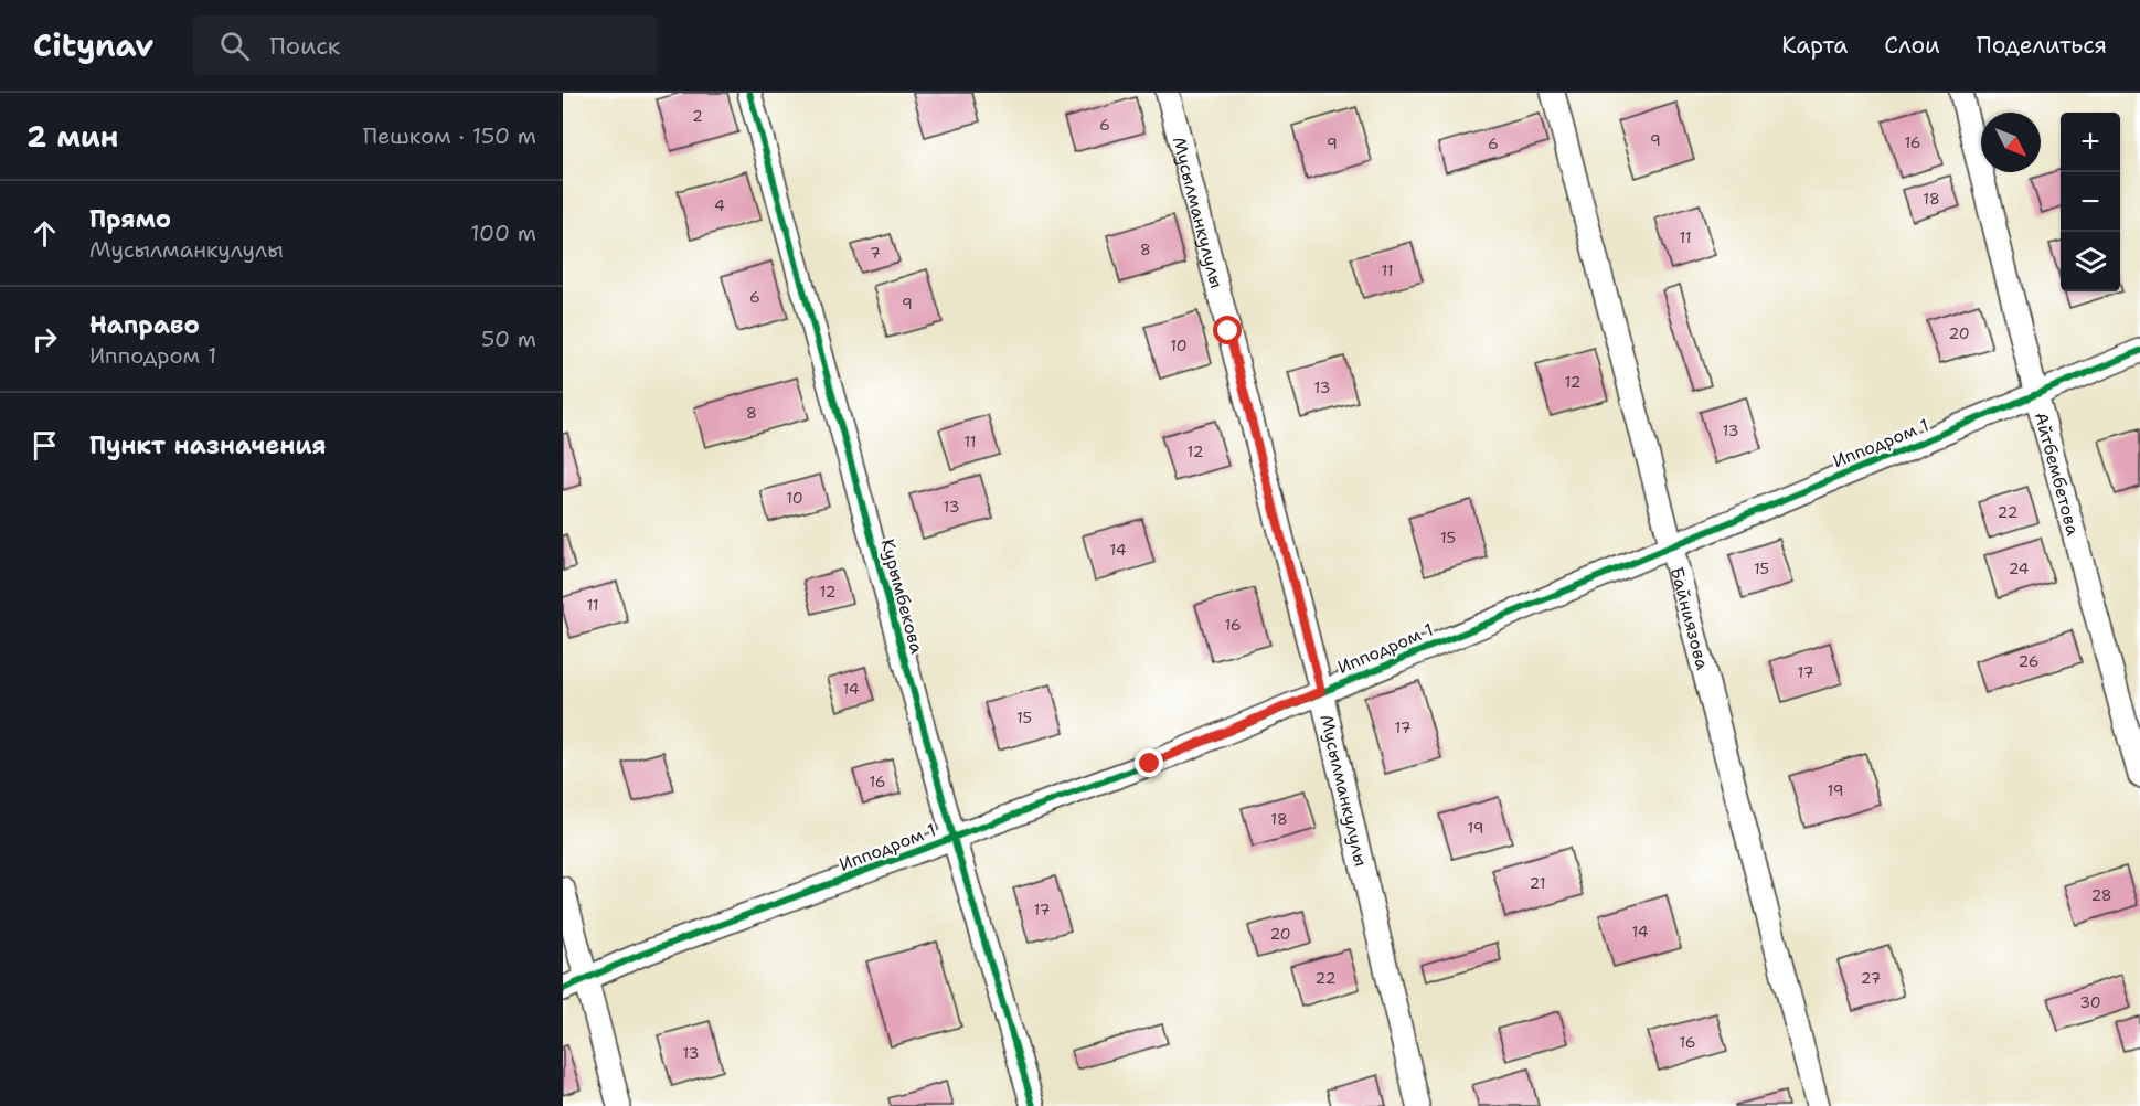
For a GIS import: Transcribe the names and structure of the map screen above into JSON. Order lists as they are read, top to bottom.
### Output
{
  "streets": {
    "street": [
      "Мусылманкулулы",
      "Ипподром 1",
      "Айтбембетова",
      "Курымбекова",
      "Байниязова"
    ]
  },
  "crossings": [
    ["Мусылманкулулы", "Ипподром 1"],
    ["Ипподром 1", "Айтбембетова"],
    ["Ипподром 1", "Курымбекова"],
    ["Ипподром 1", "Байниязова"]
  ],
  "house_numbers": [
    "2",
    "6",
    "9",
    "16",
    "9",
    "6",
    "18",
    "4",
    "11",
    "8",
    "7",
    "11",
    "6",
    "9",
    "20",
    "10",
    "12",
    "13",
    "8",
    "13",
    "11",
    "12",
    "10",
    "13",
    "22",
    "15",
    "14",
    "15",
    "24",
    "12",
    "11",
    "16",
    "26",
    "17",
    "14",
    "15",
    "17",
    "16",
    "19",
    "18",
    "19",
    "21",
    "28",
    "17",
    "14",
    "20",
    "22",
    "27",
    "30",
    "16",
    "13"
  ],
  "north": "bottom right",
  "page": {
    "header": "Citynav",
    "search": "Поиск",
    "nav": ["Карта", "Слои", "Поделиться"],
    "heading": ["2 мин", "Пешком · 150 m"],
    "map_buttons": ["+", "−"],
    "list": [
      ["Прямо", "Мусылманкулулы", "100 m"],
      ["Направо", "Ипподром 1", "50 m"],
      "Пункт назначения"
    ]
  }
}
